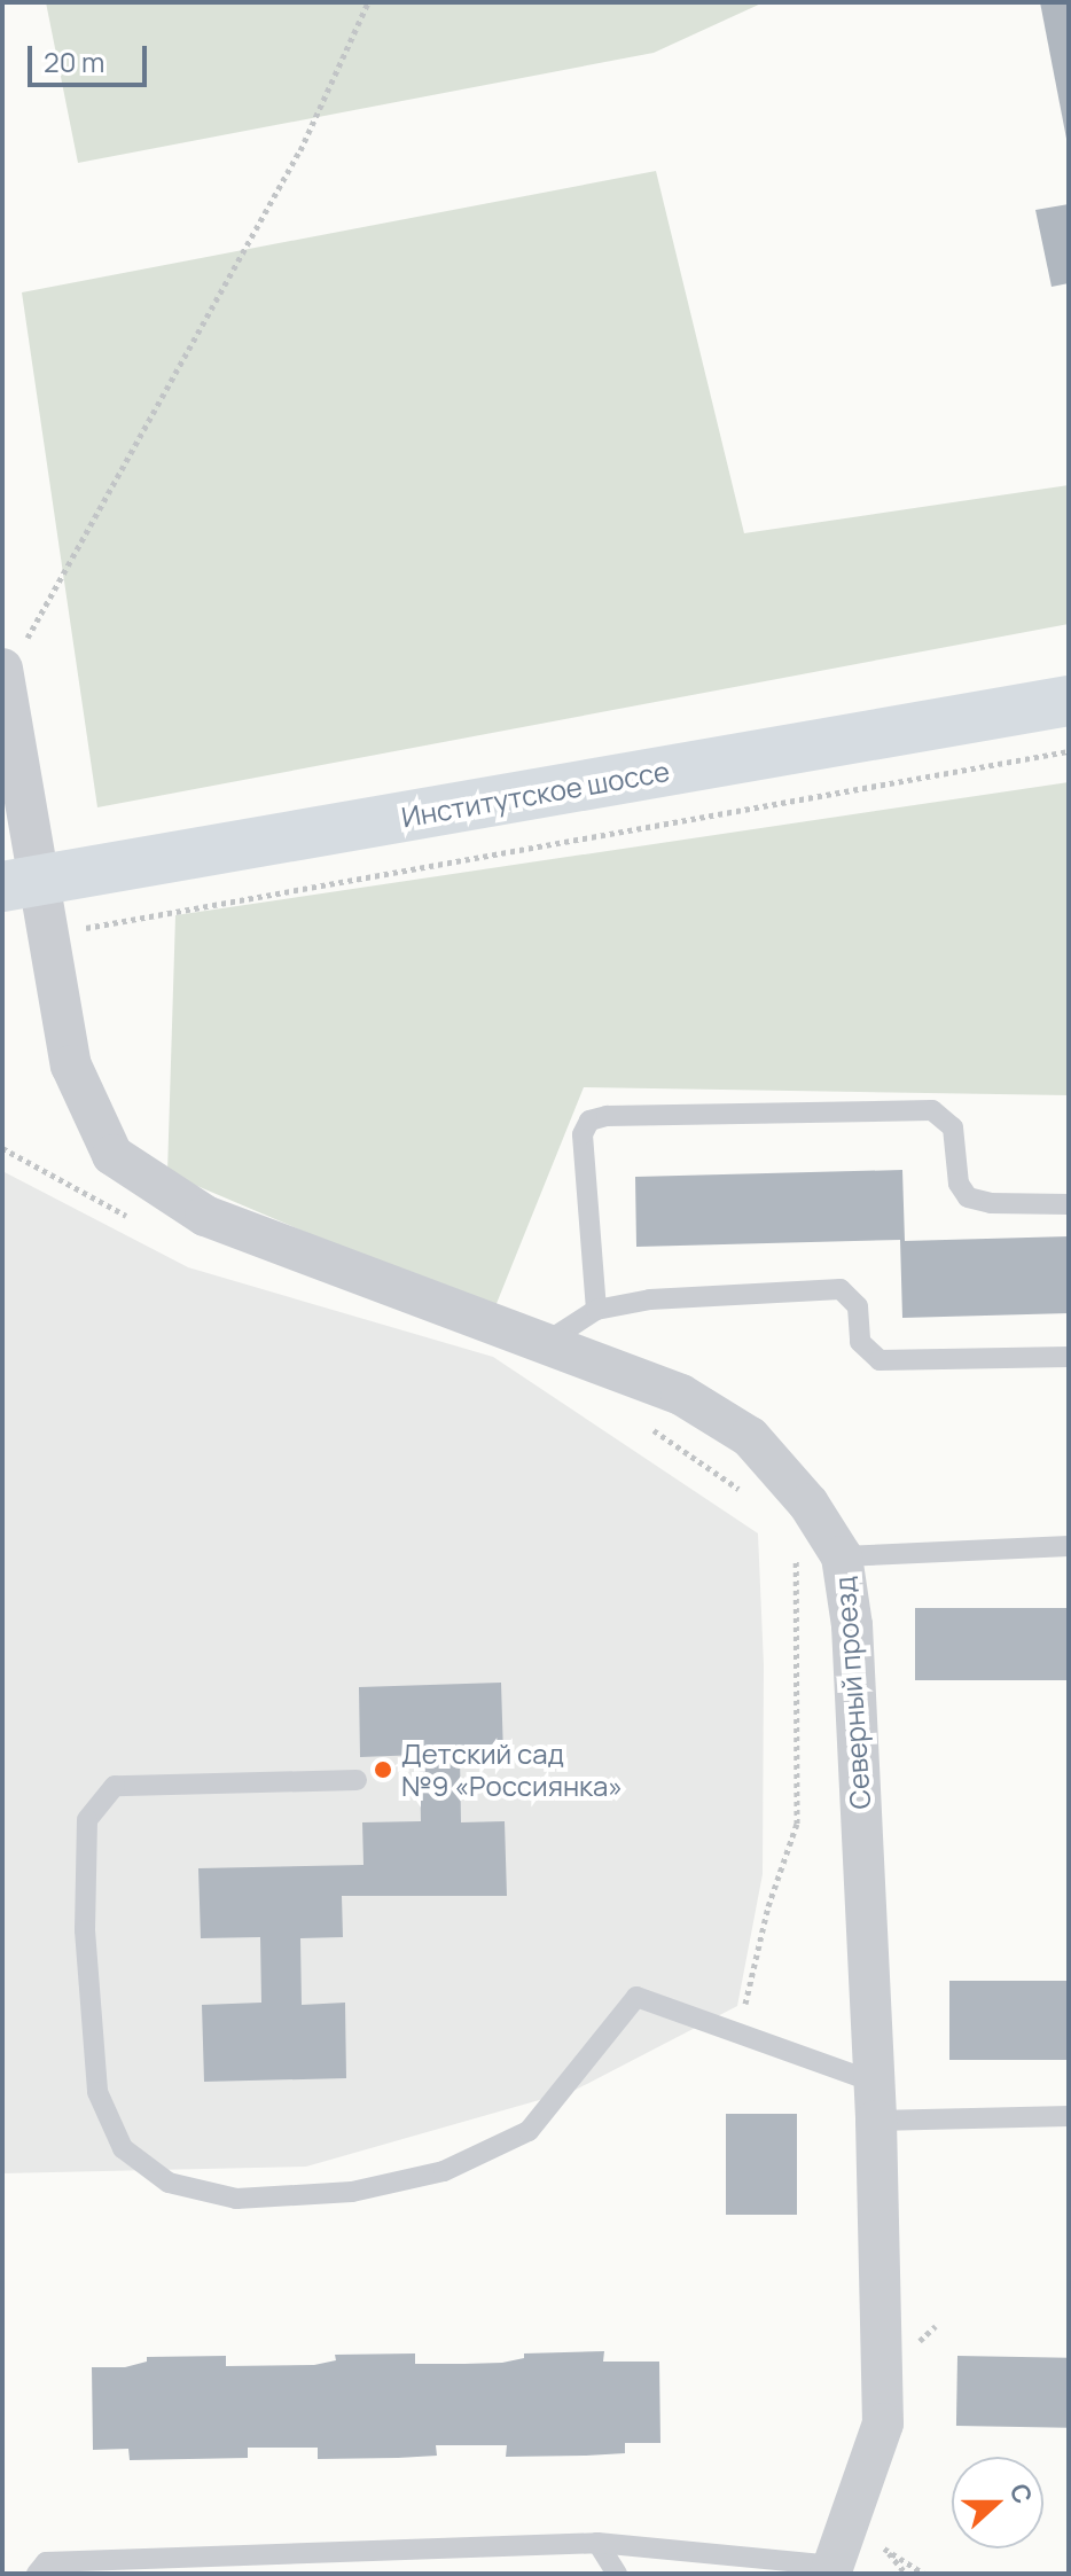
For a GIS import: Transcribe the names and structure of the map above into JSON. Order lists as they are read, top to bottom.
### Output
{
  "streets": {
    "street": ["Институтское шоссе", "Северный проезд"]
  },
  "crossings": [
    ["Институтское шоссе", "Северный проезд"]
  ],
  "places": ["Детcкий сад №9 «Россиянка»"],
  "scale_bar": "20 m",
  "north": "right"
}
